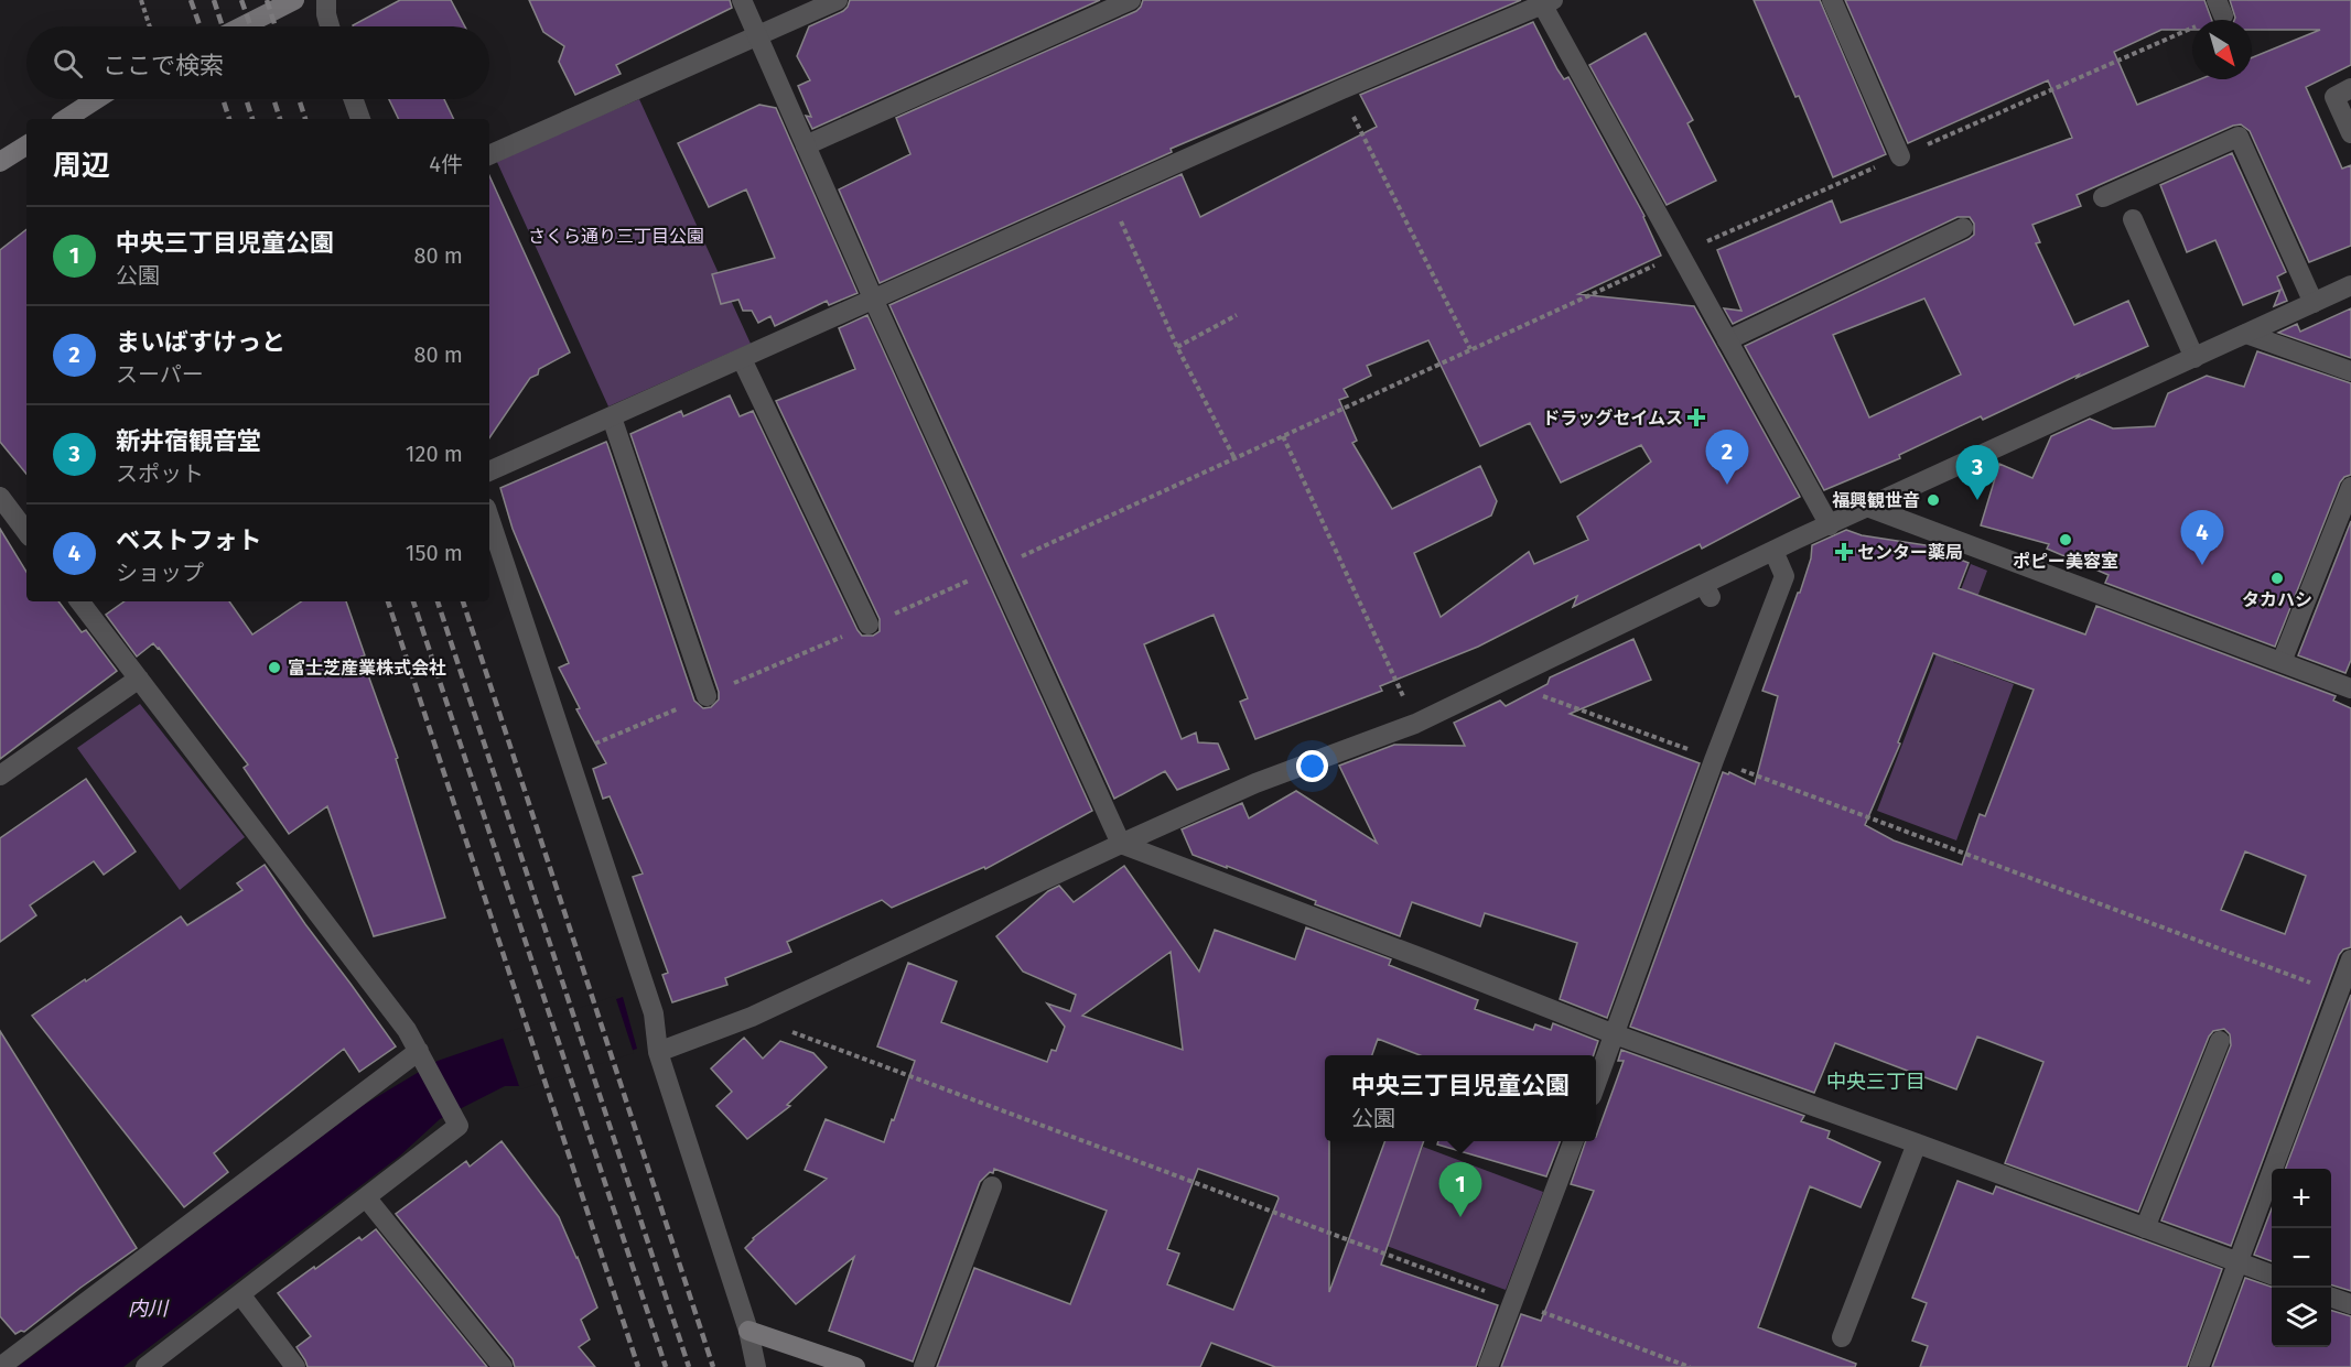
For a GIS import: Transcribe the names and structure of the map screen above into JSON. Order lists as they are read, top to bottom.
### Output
{
  "districts": ["中央三丁目"],
  "water": ["内川"],
  "parks": ["さくら通り三丁目公園"],
  "places": {
    "health": ["ドラッグセイムス", "センター薬局"],
    "other": [
      "福興観世音",
      "ポピー美容室",
      "タカハシ",
      "富士芝産業株式会社"
    ]
  },
  "north": "bottom right",
  "page": {
    "search": "ここで検索",
    "heading": ["周辺", "4件"],
    "list": [
      {
        "mark": "1",
        "name": "中央三丁目児童公園",
        "note": "公園",
        "value": "80 m"
      },
      {
        "mark": "2",
        "name": "まいばすけっと",
        "note": "スーパー",
        "value": "80 m"
      },
      {
        "mark": "3",
        "name": "新井宿観音堂",
        "note": "スポット",
        "value": "120 m"
      },
      {
        "mark": "4",
        "name": "ベストフォト",
        "note": "ショップ",
        "value": "150 m"
      }
    ],
    "pins": [
      "2",
      "3",
      "4",
      "1"
    ],
    "popup": ["中央三丁目児童公園", "公園"],
    "map_buttons": ["+", "−"]
  }
}
